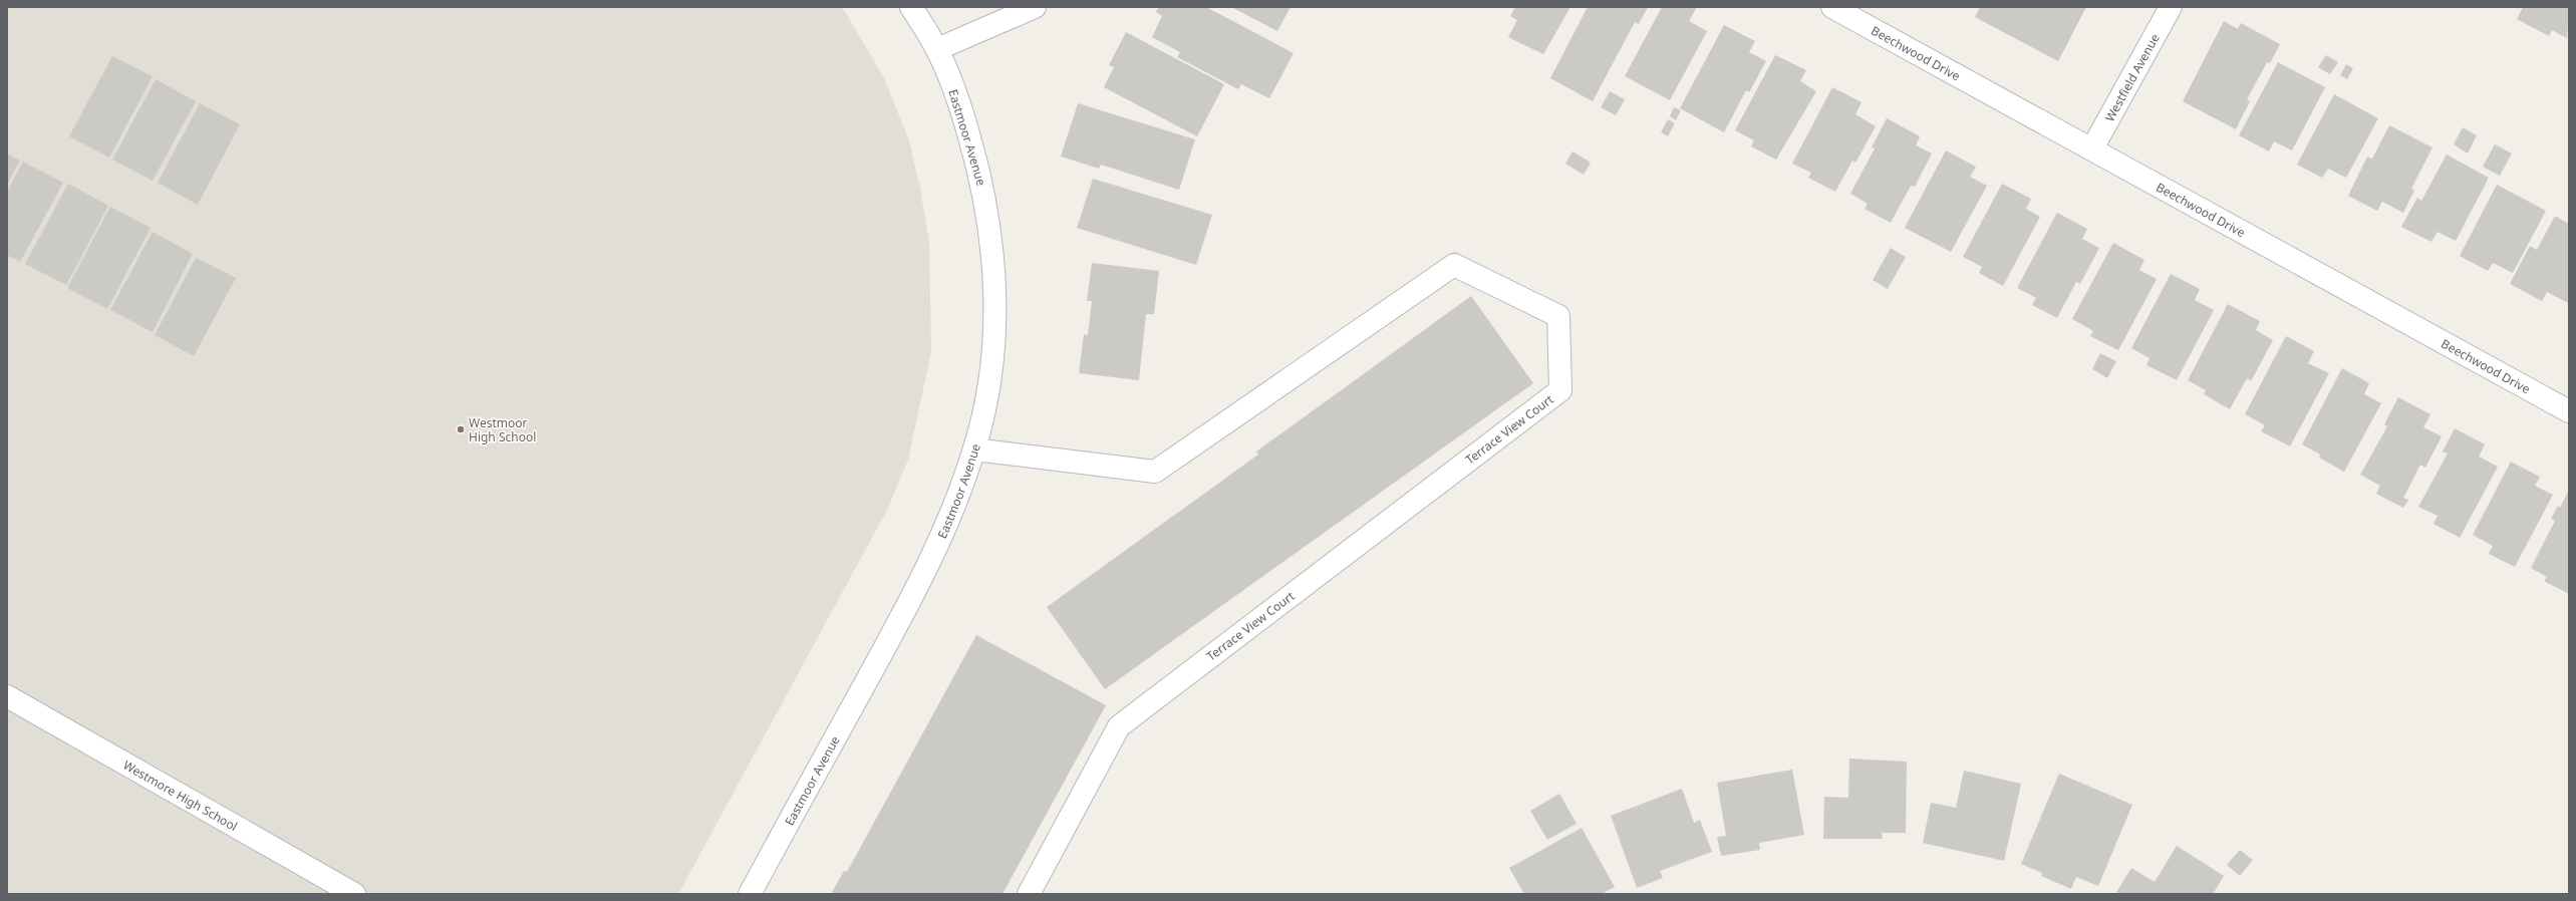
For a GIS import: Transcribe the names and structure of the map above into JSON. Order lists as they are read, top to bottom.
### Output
{
  "streets": {
    "street": [
      "Beechwood Drive",
      "Westfield Avenue",
      "Eastmoor Avenue",
      "Terrace View Court",
      "Westmore High School"
    ]
  },
  "crossings": [
    ["Beechwood Drive", "Westfield Avenue"],
    ["Eastmoor Avenue", "Terrace View Court"]
  ],
  "places": ["Westmoor High School"]
}
